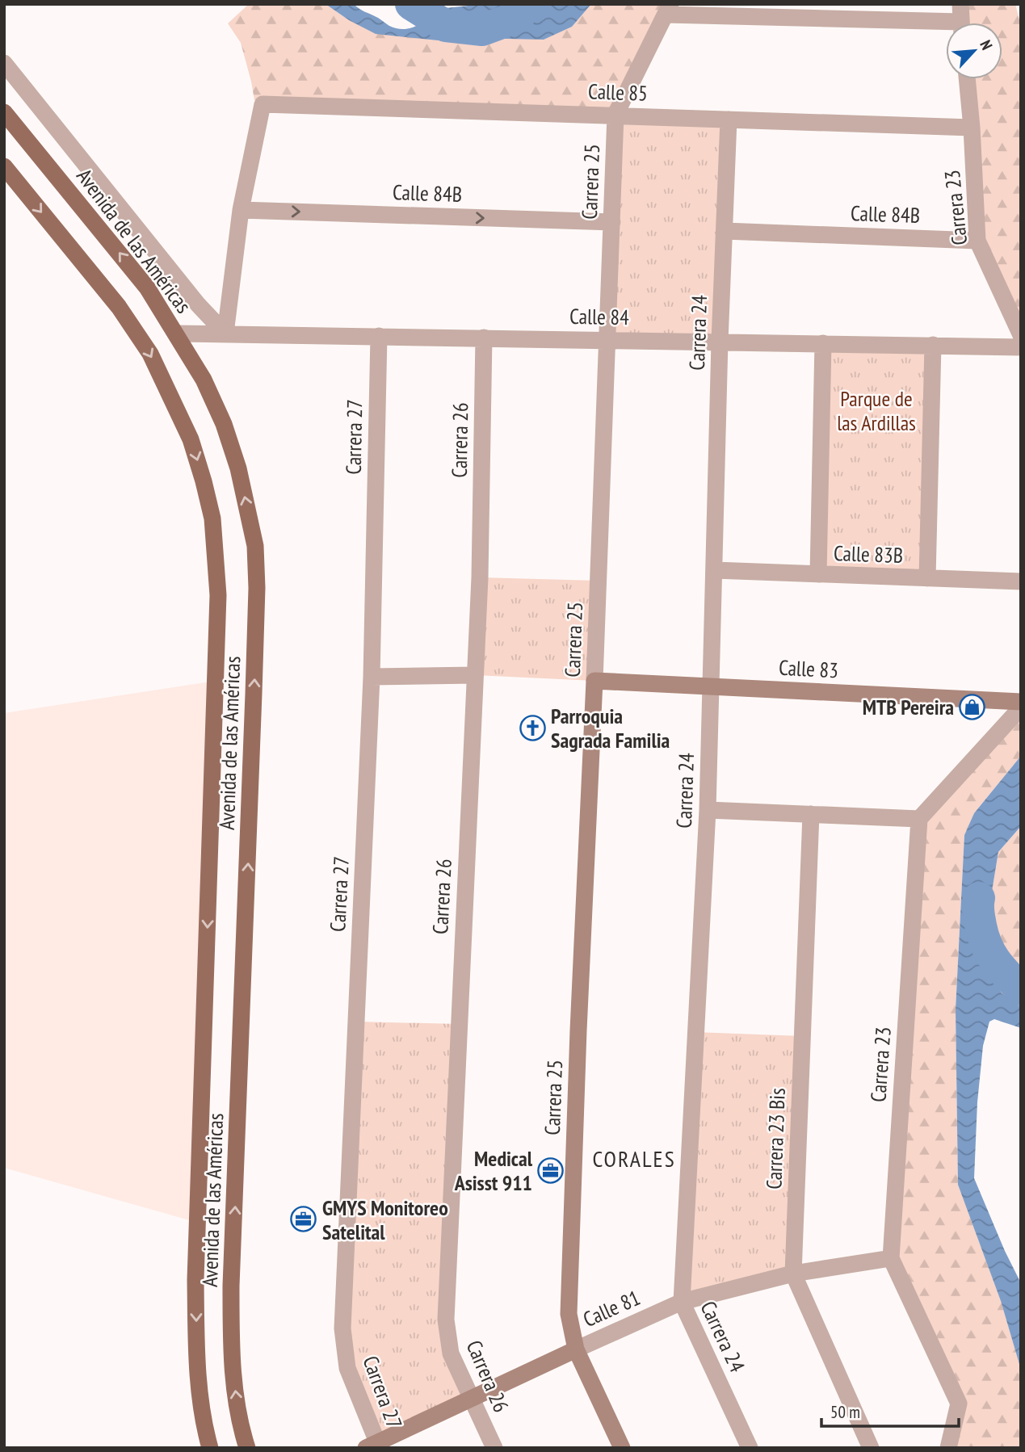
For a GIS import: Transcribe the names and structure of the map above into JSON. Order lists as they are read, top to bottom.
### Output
{
  "streets": {
    "main road": ["Avenida de las Américas"],
    "street": [
      "Calle 85",
      "Carrera 25",
      "Calle 84B",
      "Carrera 23",
      "Calle 84",
      "Carrera 24",
      "Carrera 27",
      "Carrera 26",
      "Calle 83B",
      "Calle 83",
      "Carrera 23 Bis",
      "Calle 81"
    ]
  },
  "crossings": [
    ["Calle 85", "Carrera 25"],
    ["Calle 85", "Calle 84B"],
    ["Calle 85", "Carrera 23"],
    ["Calle 85", "Carrera 24"],
    ["Carrera 25", "Calle 84B"],
    ["Carrera 25", "Calle 84"],
    ["Carrera 25", "Calle 83"],
    ["Carrera 25", "Calle 81"],
    ["Calle 84B", "Carrera 23"],
    ["Calle 84B", "Carrera 24"],
    ["Carrera 23", "Calle 81"],
    ["Avenida de las Américas", "Calle 84"],
    ["Calle 84", "Carrera 24"],
    ["Calle 84", "Carrera 27"],
    ["Calle 84", "Carrera 26"],
    ["Carrera 24", "Calle 83B"],
    ["Carrera 24", "Calle 83"],
    ["Carrera 24", "Calle 81"],
    ["Carrera 27", "Calle 81"],
    ["Carrera 26", "Calle 81"],
    ["Carrera 23 Bis", "Calle 81"]
  ],
  "one_way": ["Calle 84B"],
  "districts": ["CORALES"],
  "parks": ["Parque de las Ardillas"],
  "places": {
    "shop": ["MTB Pereira"],
    "church": ["Parroquia Sagrada Familia"],
    "office": ["Medical Asisst 911", "GMYS Monitoreo Satelital"]
  },
  "scale_bar": "50 m",
  "north": "top right"
}
